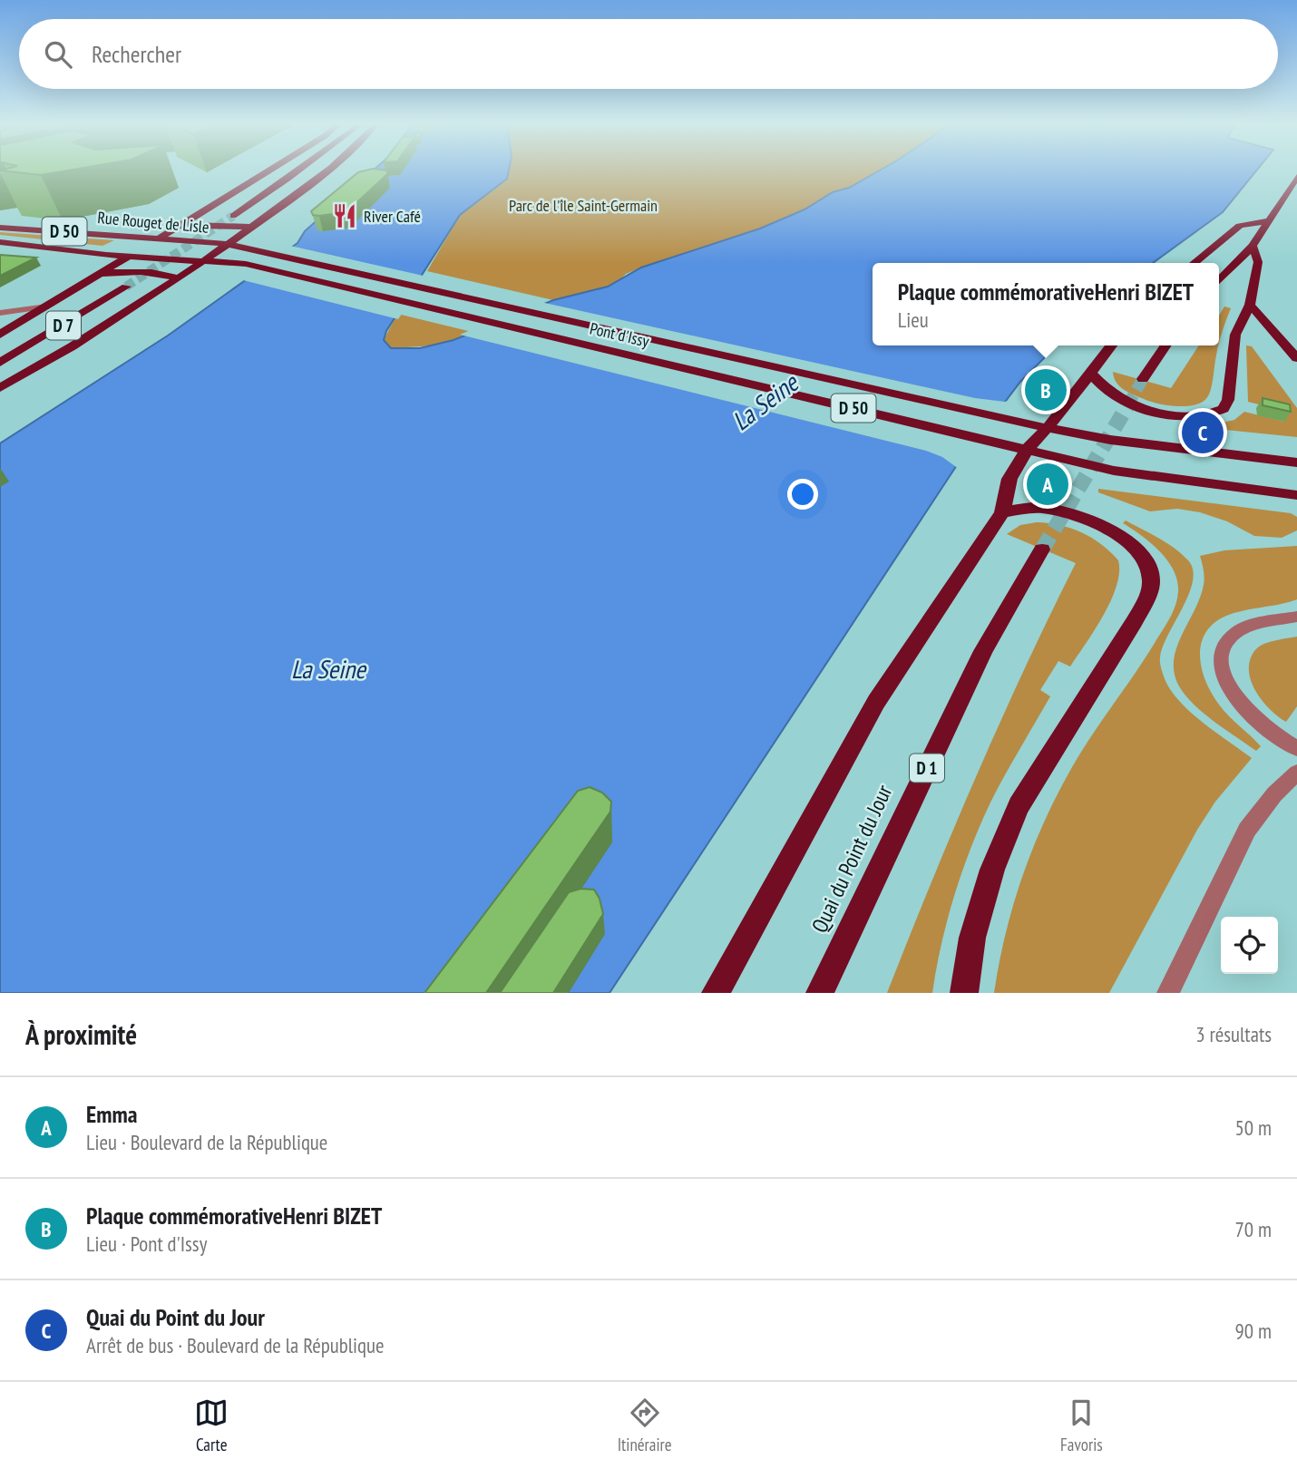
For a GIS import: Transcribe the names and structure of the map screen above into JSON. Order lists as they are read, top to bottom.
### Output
{
  "streets": {
    "main road": [
      "Rue Rouget de Lisle",
      "D 50",
      "D 7",
      "Pont d'Issy",
      "D 1",
      "Quai du Point du Jour"
    ]
  },
  "crossings": [
    ["Rue Rouget de Lisle", "Pont d'Issy"],
    ["D 50", "Pont d'Issy"]
  ],
  "water": ["La Seine"],
  "parks": ["Parc de l'île Saint-Germain"],
  "places": {
    "restaurant": ["River Café"]
  },
  "page": {
    "search": "Rechercher",
    "popup": ["Plaque commémorativeHenri BIZET", "Lieu"],
    "pins": ["B", "C", "A"],
    "heading": ["À proximité", "3 résultats"],
    "list": [
      {
        "mark": "A",
        "name": "Emma",
        "note": "Lieu · Boulevard de la République",
        "value": "50 m"
      },
      {
        "mark": "B",
        "name": "Plaque commémorativeHenri BIZET",
        "note": "Lieu · Pont d'Issy",
        "value": "70 m"
      },
      {
        "mark": "C",
        "name": "Quai du Point du Jour",
        "note": "Arrêt de bus · Boulevard de la République",
        "value": "90 m"
      }
    ],
    "nav": ["Carte", "Itinéraire", "Favoris"]
  }
}
